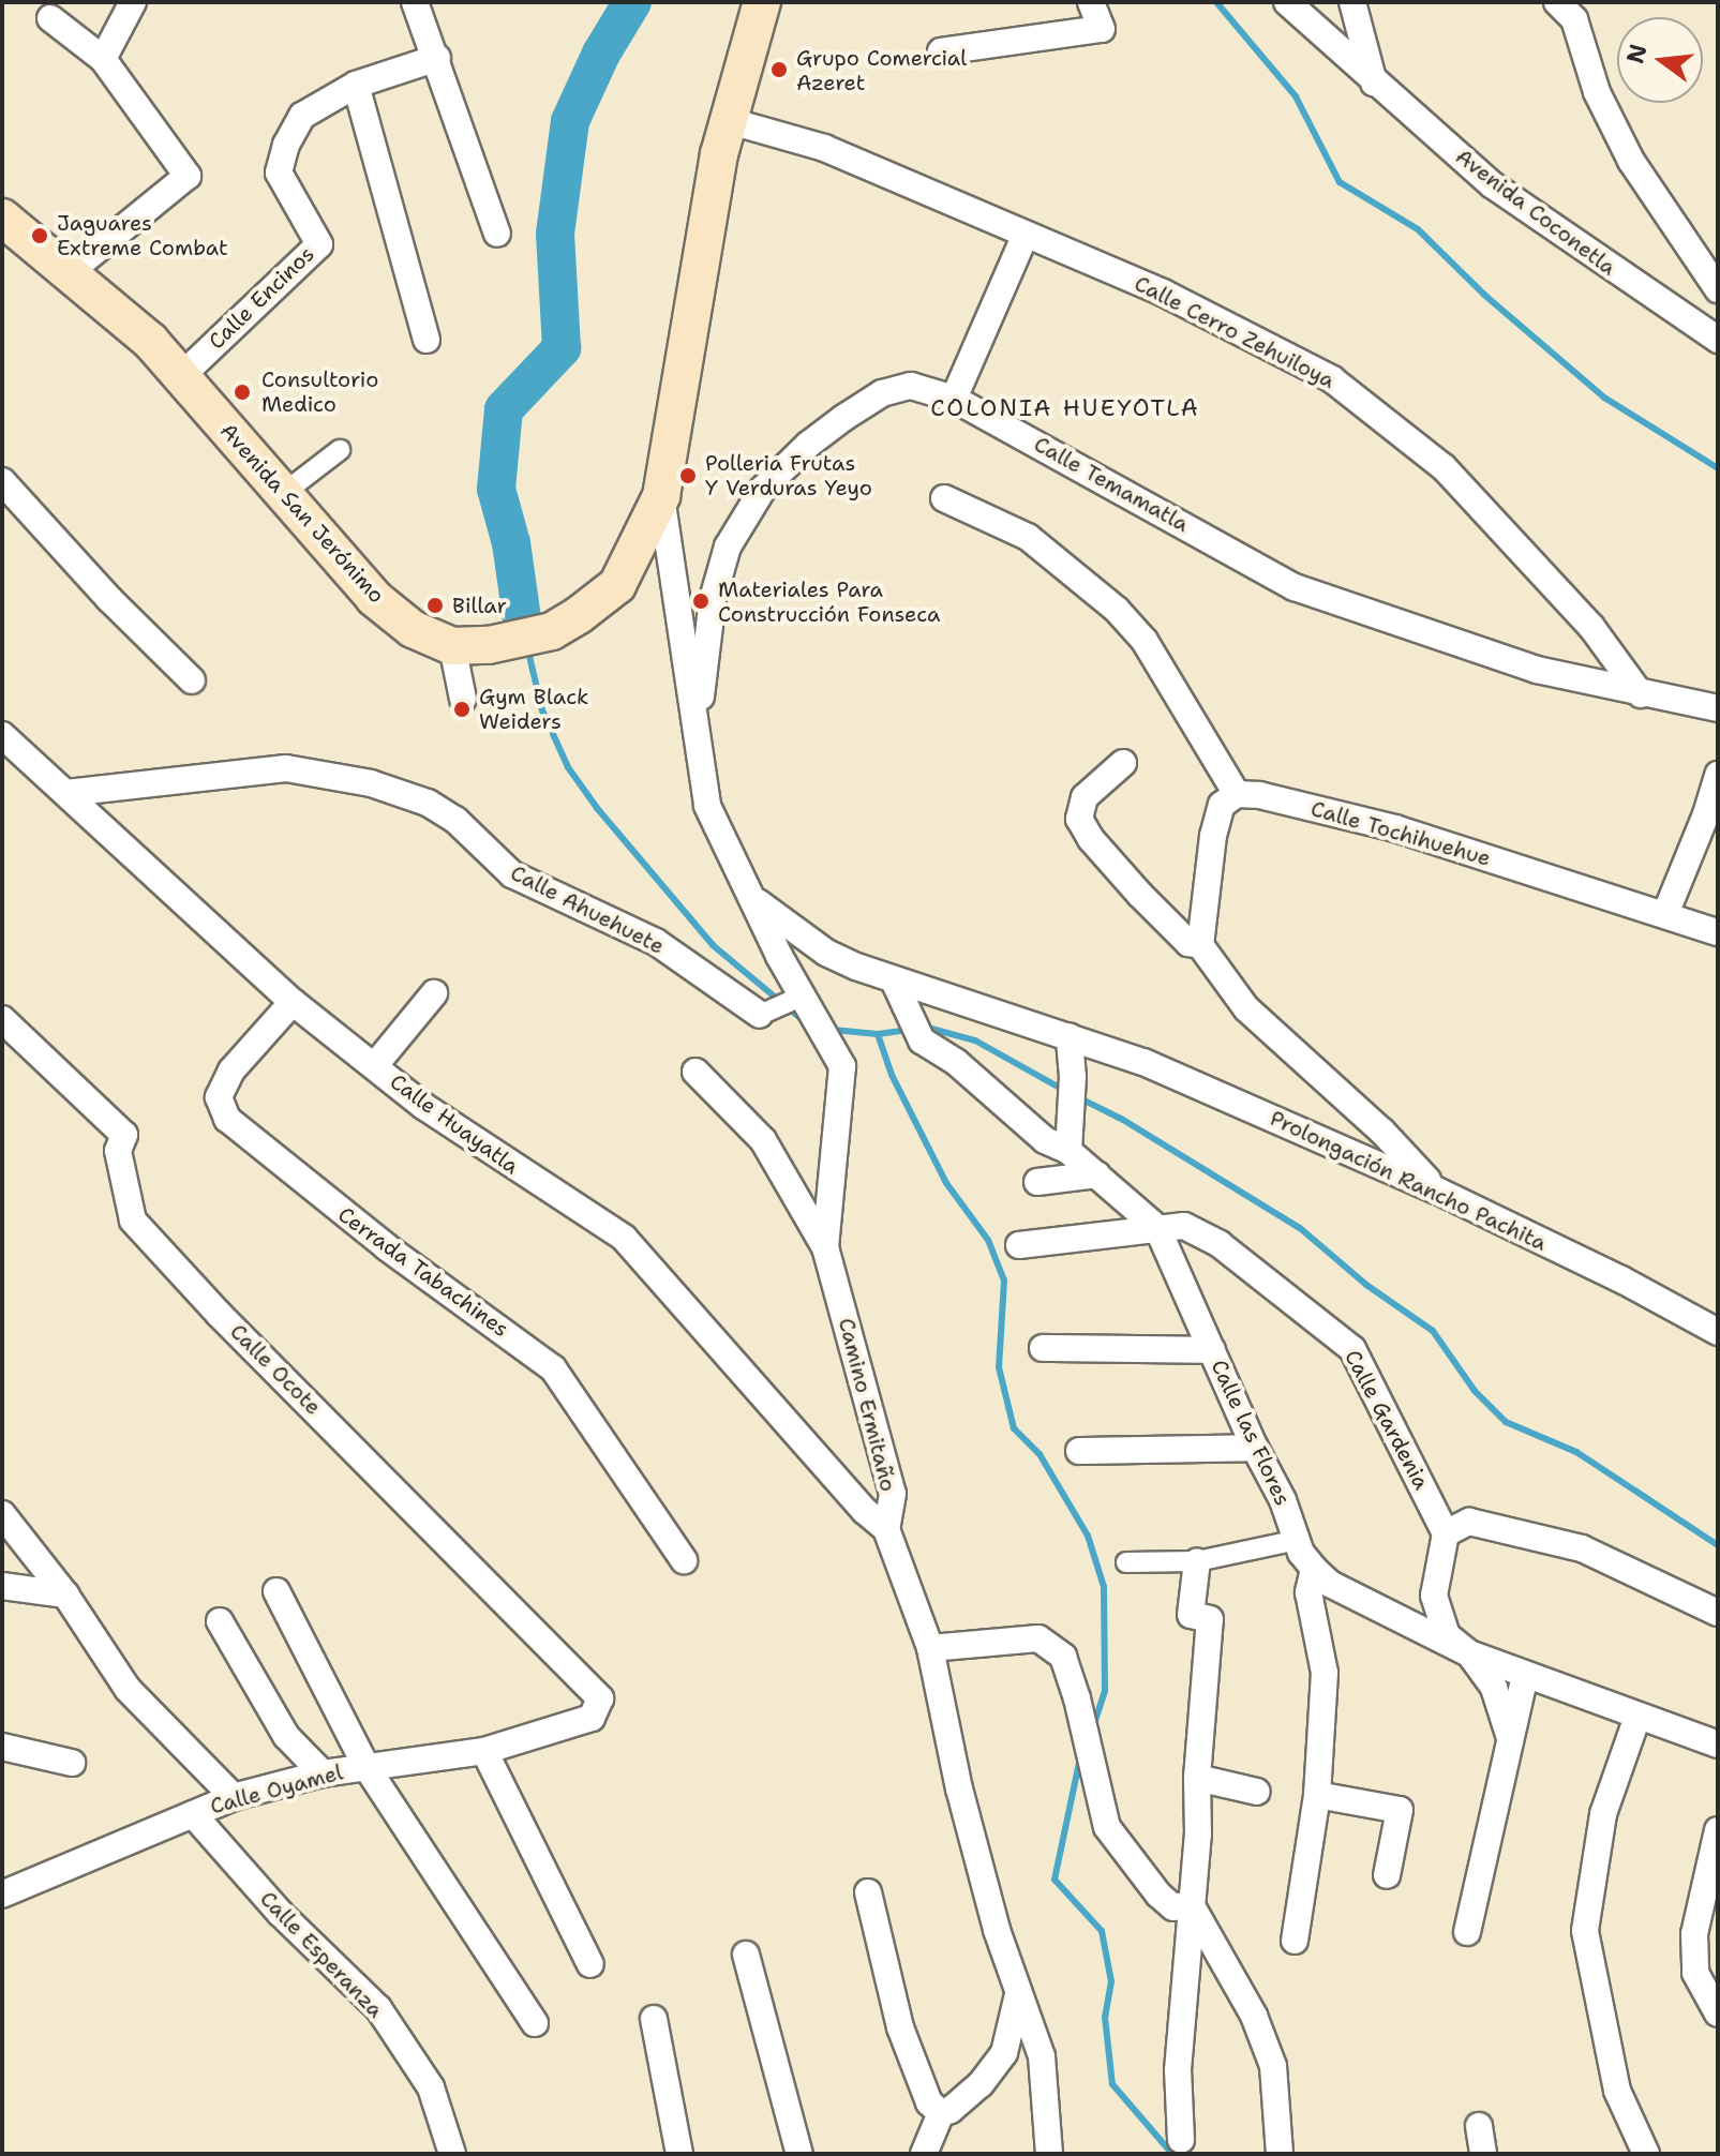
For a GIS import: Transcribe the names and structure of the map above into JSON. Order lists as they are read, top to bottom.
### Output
{
  "streets": {
    "main road": ["Avenida San Jerónimo"],
    "street": [
      "Avenida Coconetla",
      "Calle Encinos",
      "Calle Cerro Zehuiloya",
      "Calle Temamatla",
      "Calle Tochihuehue",
      "Calle Ahuehuete",
      "Calle Huayatla",
      "Prolongación Rancho Pachita",
      "Cerrada Tabachines",
      "Calle Ocote",
      "Camino Ermitaño",
      "Calle Gardenia",
      "Calle las Flores",
      "Calle Oyamel",
      "Calle Esperanza"
    ]
  },
  "crossings": [
    ["Calle Encinos", "Avenida San Jerónimo"],
    ["Calle Cerro Zehuiloya", "Calle Temamatla"],
    ["Calle Cerro Zehuiloya", "Avenida San Jerónimo"],
    ["Calle Temamatla", "Camino Ermitaño"],
    ["Calle Ahuehuete", "Calle Huayatla"],
    ["Calle Huayatla", "Cerrada Tabachines"],
    ["Calle Huayatla", "Camino Ermitaño"],
    ["Prolongación Rancho Pachita", "Camino Ermitaño"],
    ["Prolongación Rancho Pachita", "Calle las Flores"],
    ["Calle Ocote", "Calle Oyamel"],
    ["Calle Gardenia", "Calle las Flores"],
    ["Calle Oyamel", "Calle Esperanza"]
  ],
  "districts": ["COLONIA HUEYOTLA"],
  "places": [
    "Grupo Comercial Azeret",
    "Jaguares Extreme Combat",
    "Consultorio Medico",
    "Polleria Frutas Y Verduras Yeyo",
    "Materiales Para Construcción Fonseca",
    "Billar",
    "Gym Black Weiders"
  ],
  "north": "left"
}
